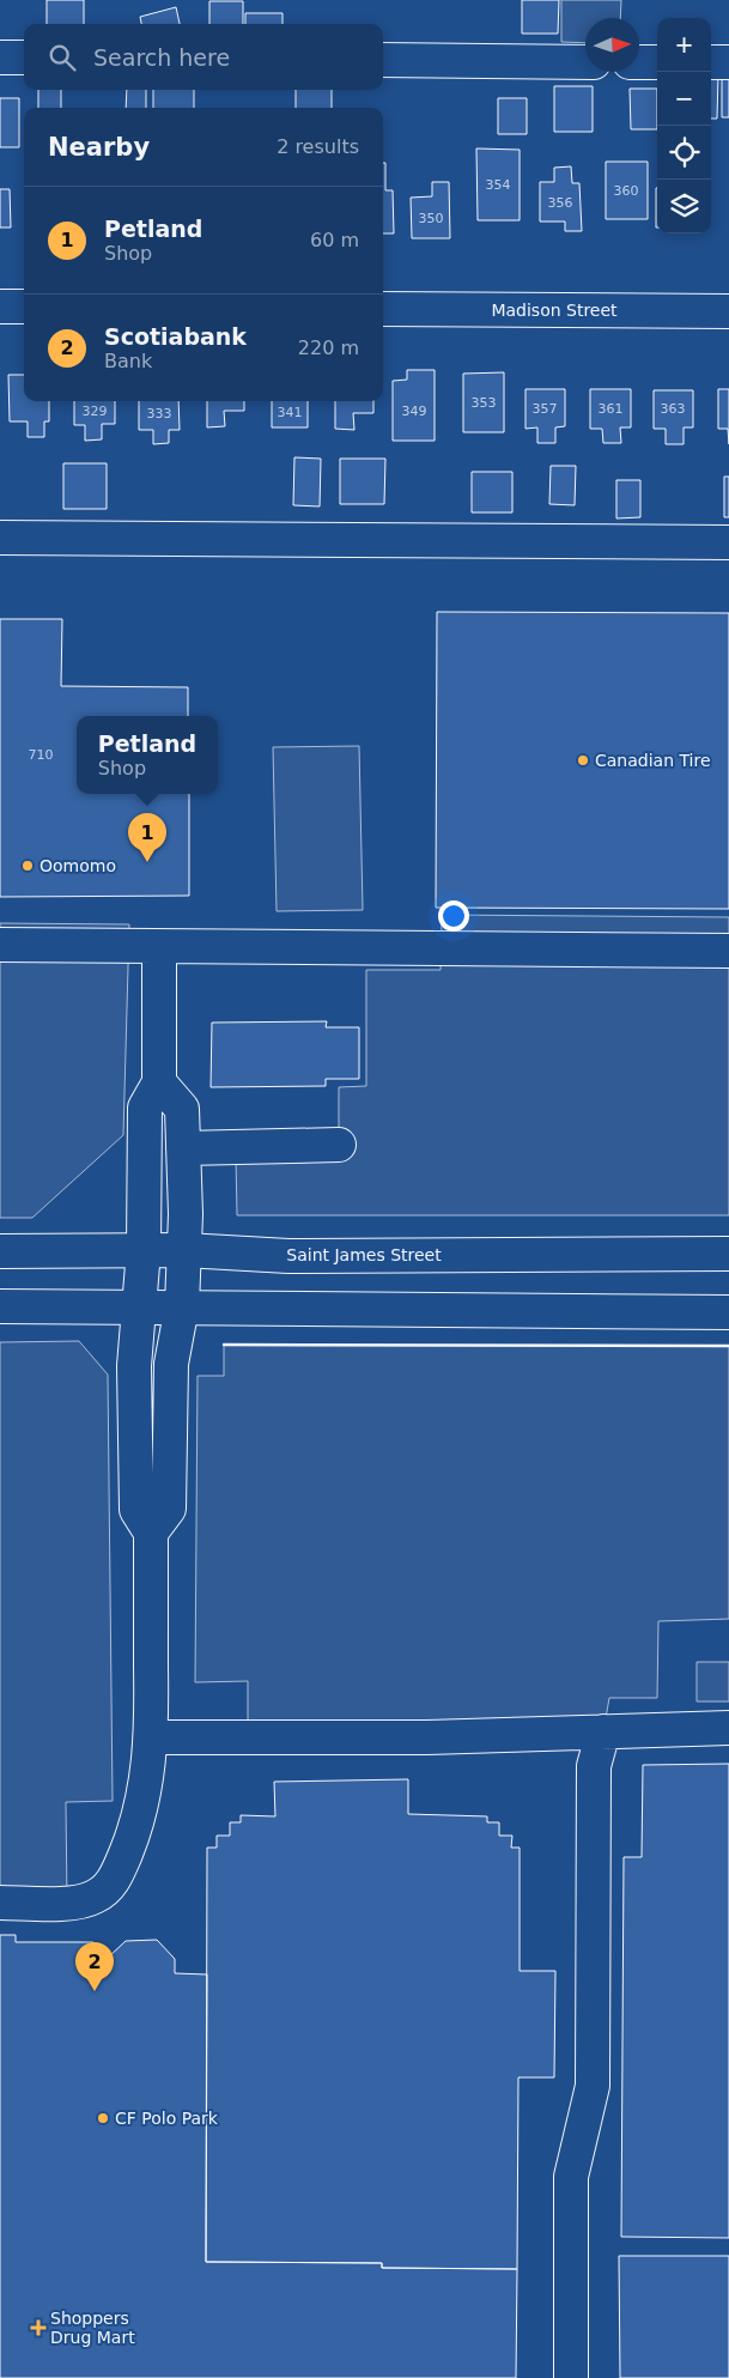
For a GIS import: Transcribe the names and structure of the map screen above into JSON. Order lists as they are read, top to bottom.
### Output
{
  "streets": {
    "main road": ["Madison Street", "Saint James Street"]
  },
  "places": {
    "other": ["Canadian Tire", "Oomomo", "CF Polo Park"],
    "health": ["Shoppers Drug Mart"]
  },
  "house_numbers": [
    "354",
    "360",
    "356",
    "350",
    "353",
    "357",
    "361",
    "363",
    "329",
    "349",
    "341",
    "333",
    "710"
  ],
  "north": "right",
  "page": {
    "map_buttons": ["+", "−"],
    "search": "Search here",
    "heading": ["Nearby", "2 results"],
    "list": [
      {
        "mark": "1",
        "name": "Petland",
        "note": "Shop",
        "value": "60 m"
      },
      {
        "mark": "2",
        "name": "Scotiabank",
        "note": "Bank",
        "value": "220 m"
      }
    ],
    "popup": ["Petland", "Shop"],
    "pins": ["1", "2"]
  }
}
